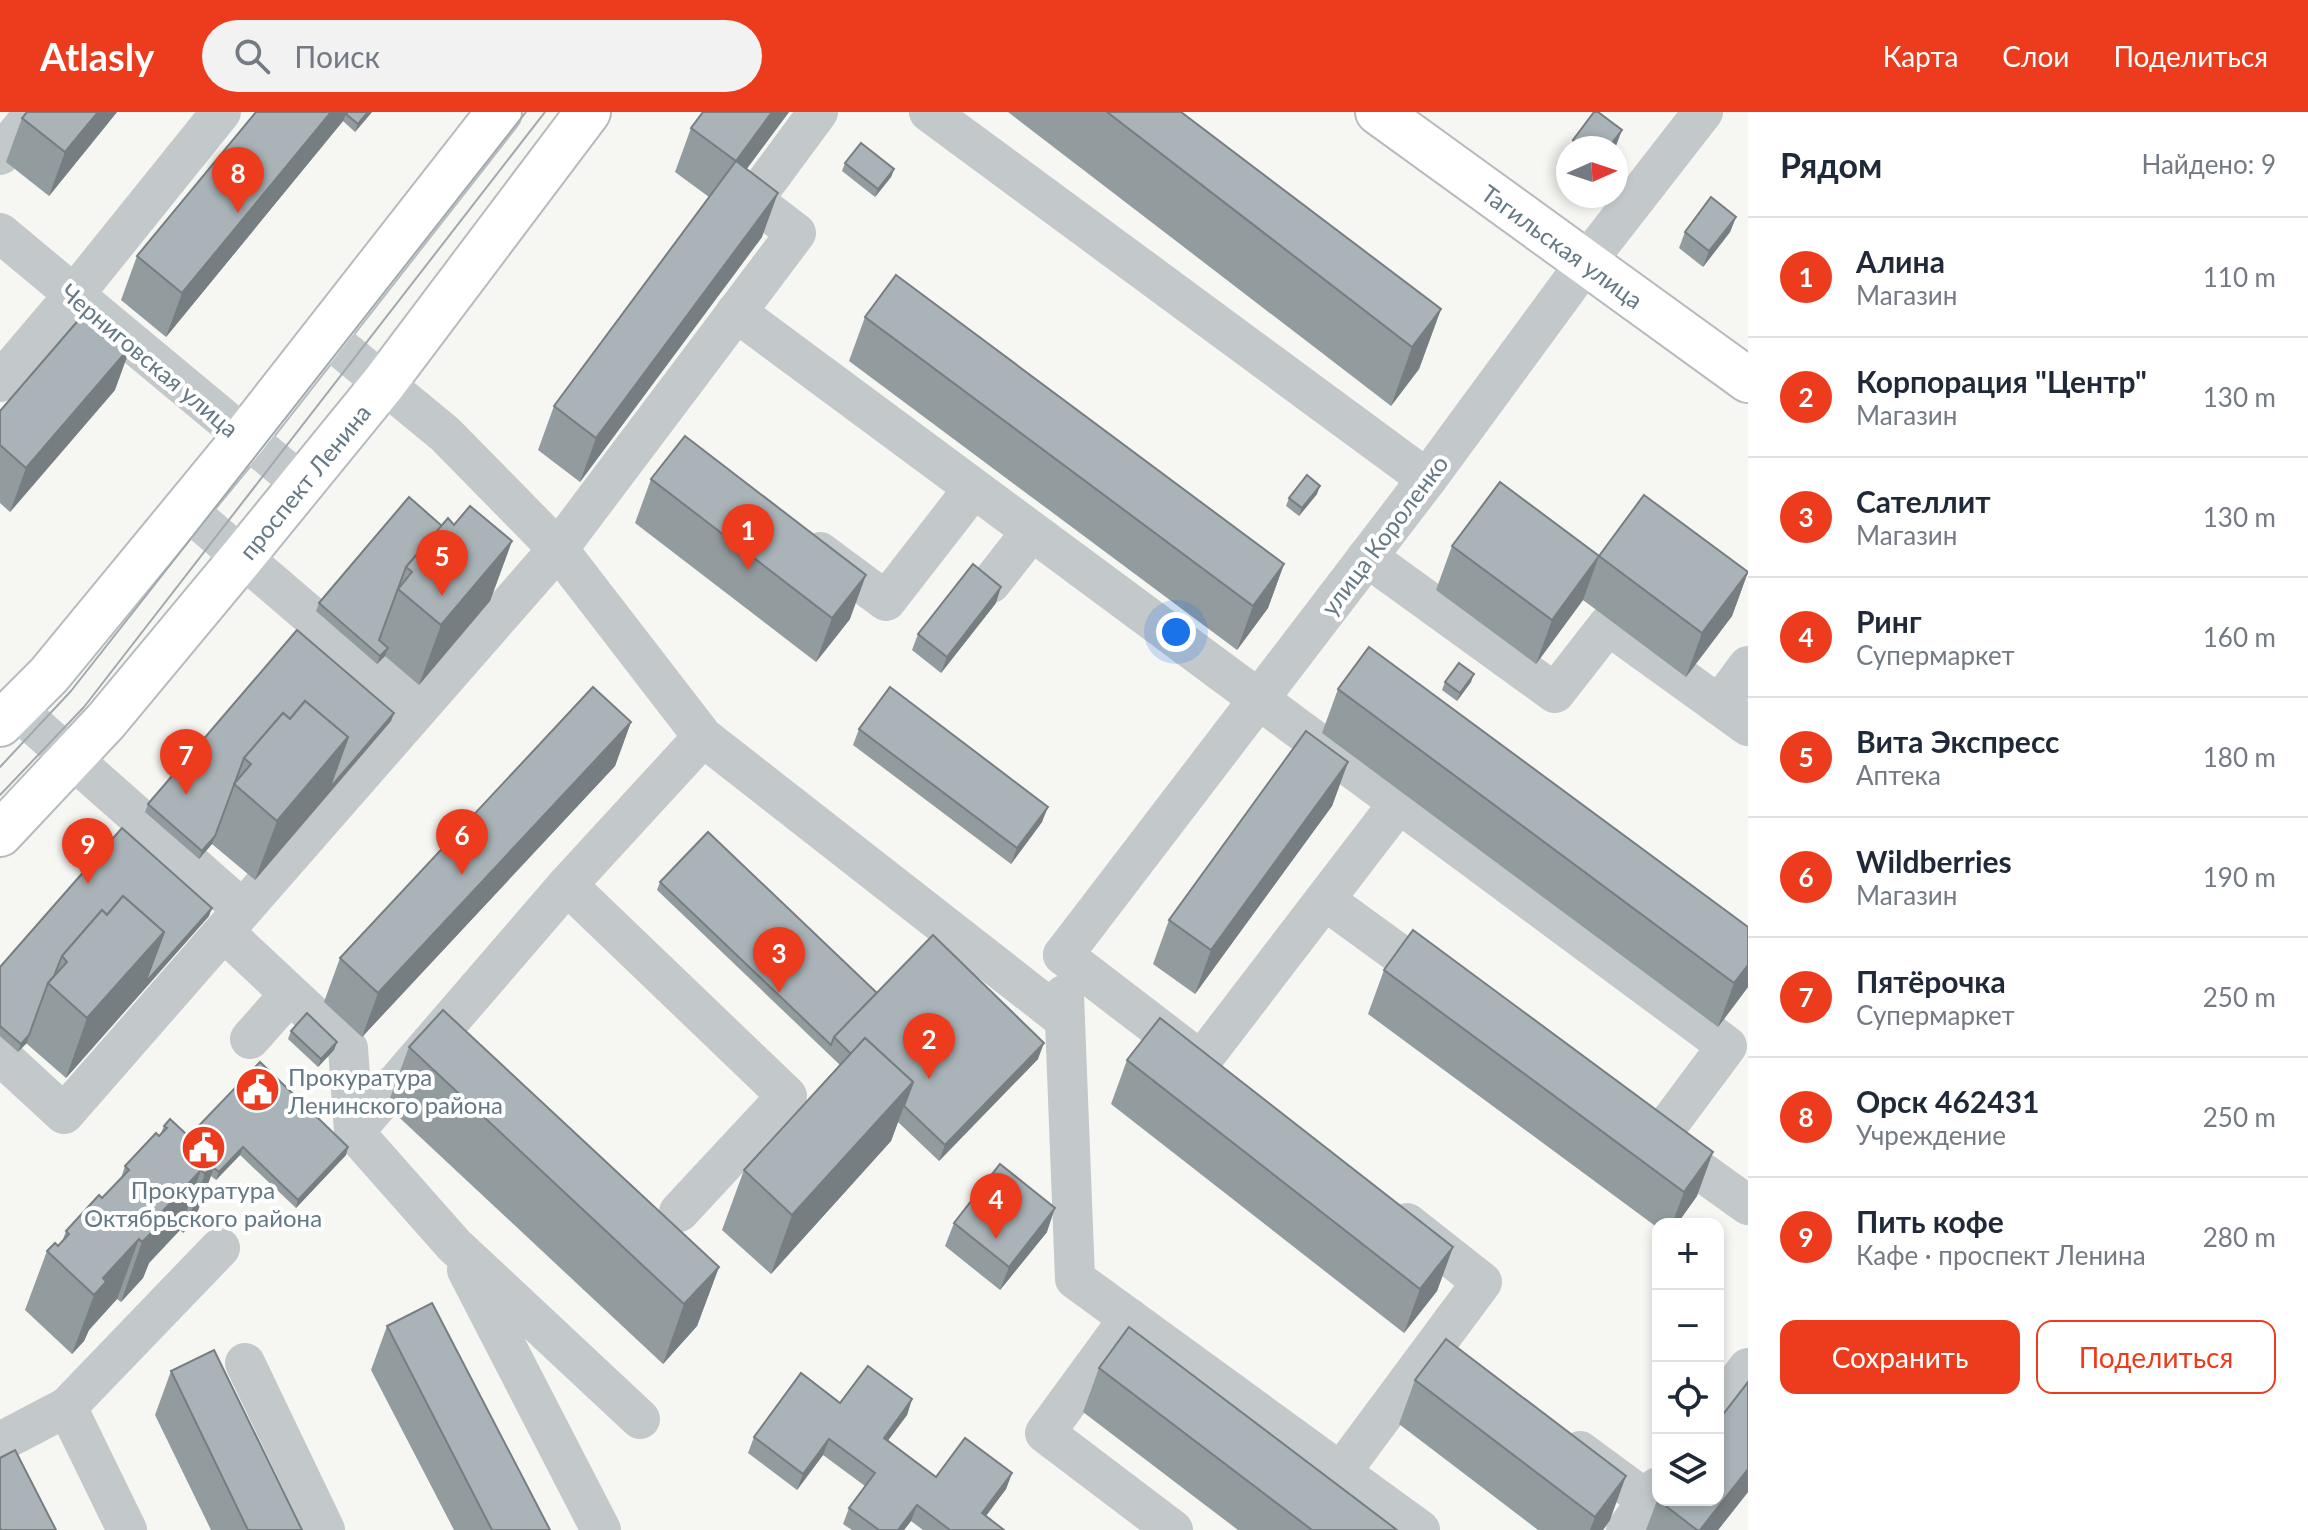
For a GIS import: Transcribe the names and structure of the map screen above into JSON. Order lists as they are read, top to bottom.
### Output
{
  "streets": {
    "main road": ["Тагильская улица", "проспект Ленина"],
    "street": ["Черниговская улица", "улица Короленко"]
  },
  "crossings": [
    ["Тагильская улица", "улица Короленко"],
    ["Черниговская улица", "проспект Ленина"]
  ],
  "places": {
    "public building": ["Прокуратура Ленинского района", "Прокуратура Октябрьского района"]
  },
  "north": "right",
  "page": {
    "header": "Atlasly",
    "search": "Поиск",
    "nav": ["Карта", "Слои", "Поделиться"],
    "heading": ["Рядом", "Найдено: 9"],
    "pins": [
      "8",
      "1",
      "5",
      "7",
      "6",
      "9",
      "3",
      "2",
      "4"
    ],
    "list": [
      {
        "mark": "1",
        "name": "Алина",
        "note": "Магазин",
        "value": "110 m"
      },
      {
        "mark": "2",
        "name": "Корпорация \"Центр\"",
        "note": "Магазин",
        "value": "130 m"
      },
      {
        "mark": "3",
        "name": "Сателлит",
        "note": "Магазин",
        "value": "130 m"
      },
      {
        "mark": "4",
        "name": "Ринг",
        "note": "Супермаркет",
        "value": "160 m"
      },
      {
        "mark": "5",
        "name": "Вита Экспресс",
        "note": "Аптека",
        "value": "180 m"
      },
      {
        "mark": "6",
        "name": "Wildberries",
        "note": "Магазин",
        "value": "190 m"
      },
      {
        "mark": "7",
        "name": "Пятёрочка",
        "note": "Супермаркет",
        "value": "250 m"
      },
      {
        "mark": "8",
        "name": "Орск 462431",
        "note": "Учреждение",
        "value": "250 m"
      },
      {
        "mark": "9",
        "name": "Пить кофе",
        "note": "Кафе · проспект Ленина",
        "value": "280 m"
      }
    ],
    "map_buttons": ["+", "−"],
    "buttons": ["Сохранить", "Поделиться"]
  }
}
